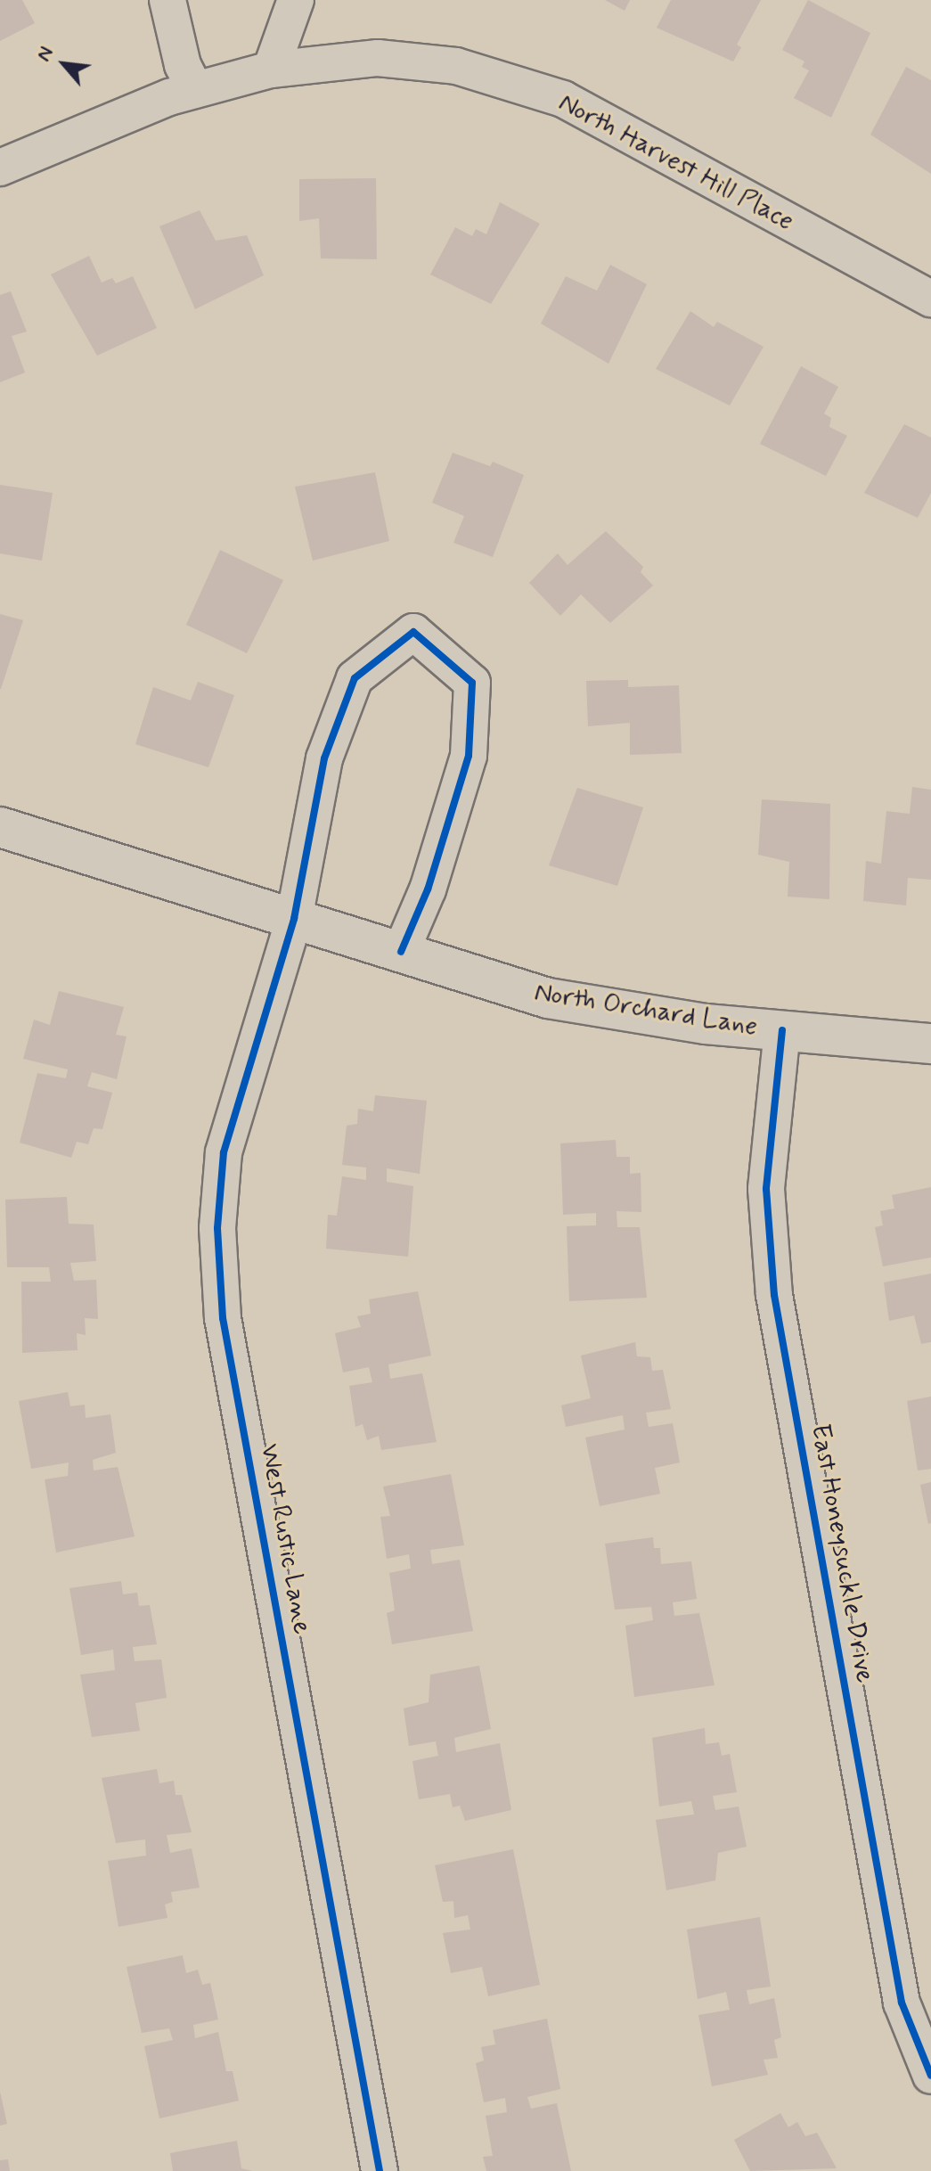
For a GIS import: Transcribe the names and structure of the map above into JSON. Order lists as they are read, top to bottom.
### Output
{
  "streets": {
    "street": [
      "North Harvest Hill Place",
      "North Orchard Lane",
      "West Rustic Lane",
      "East Honeysuckle Drive"
    ]
  },
  "crossings": [
    ["North Orchard Lane", "West Rustic Lane"],
    ["North Orchard Lane", "East Honeysuckle Drive"]
  ],
  "north": "top left"
}
